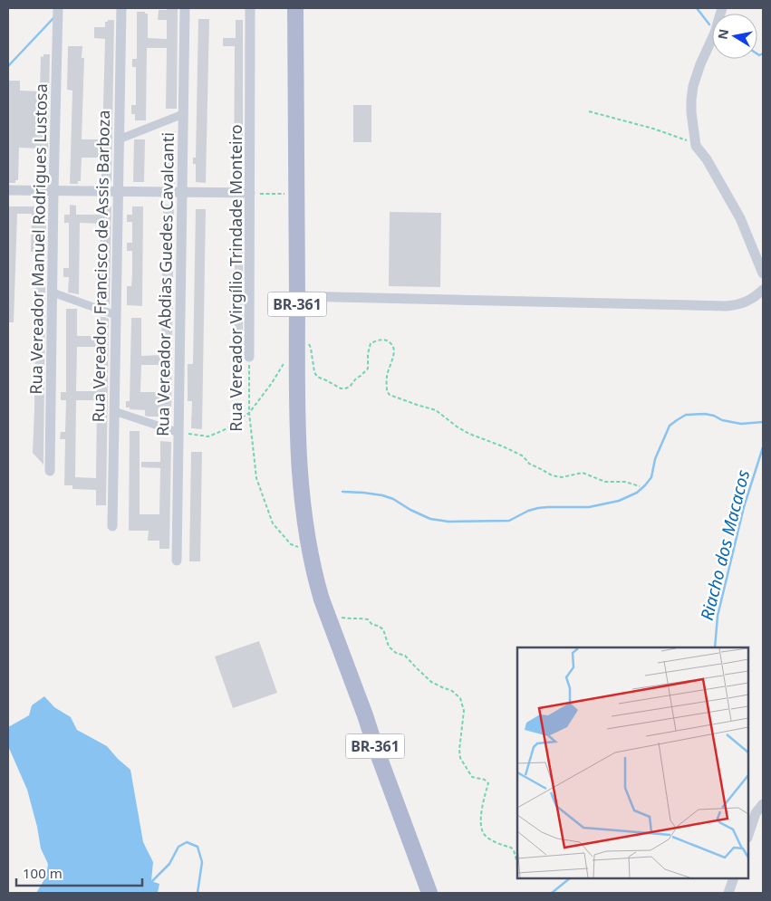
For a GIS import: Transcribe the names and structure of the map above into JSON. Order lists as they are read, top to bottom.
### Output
{
  "streets": {
    "main road": ["BR-361"],
    "street": [
      "Rua Vereador Manuel Rodrigues Lustosa",
      "Rua Vereador Francisco de Assis Barboza",
      "Rua Vereador Virgílio Trindade Monteiro",
      "Rua Vereador Abdias Guedes Cavalcanti"
    ]
  },
  "crossings": [
    ["Rua Vereador Virgílio Trindade Monteiro", "BR-361"]
  ],
  "water": ["Riacho dos Macacos"],
  "scale_bar": "100 m",
  "north": "left"
}
